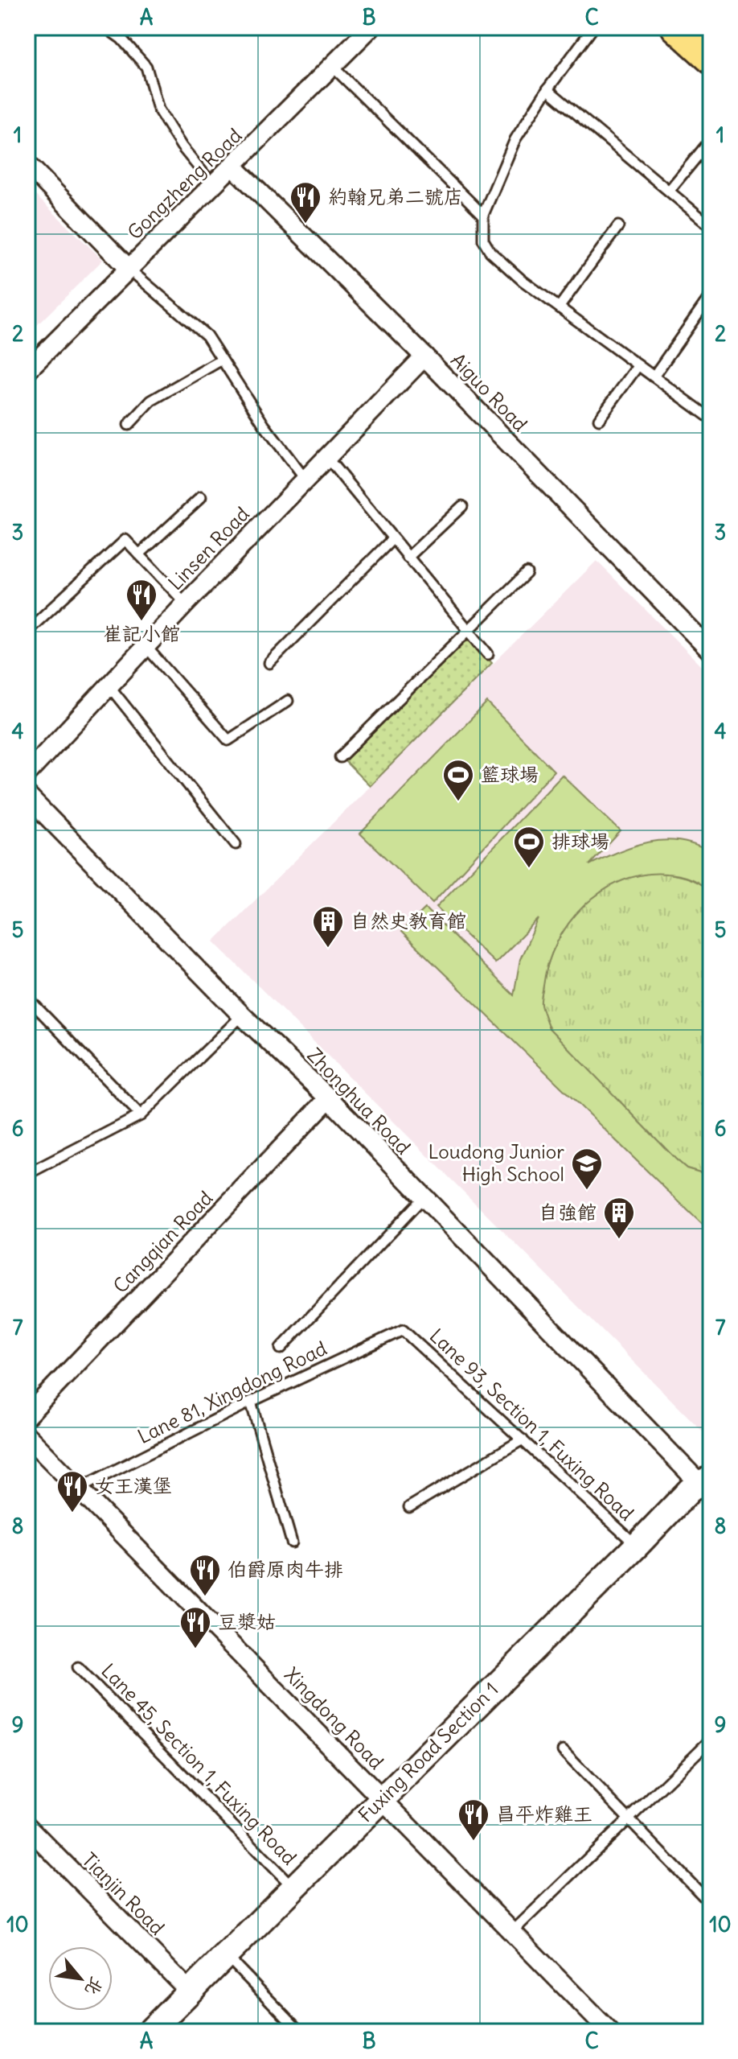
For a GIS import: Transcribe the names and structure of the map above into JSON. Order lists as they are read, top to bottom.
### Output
{
  "streets": {
    "main road": ["Fuxing Road Section 1"],
    "street": [
      "Gongzheng Road",
      "Aiguo Road",
      "Linsen Road",
      "Zhonghua Road",
      "Cangqian Road",
      "Xingdong Road",
      "Tianjin Road"
    ],
    "lane": ["Lane 81, Xingdong Road", "Lane 93, Section 1, Fuxing Road", "Lane 45, Section 1, Fuxing Road"]
  },
  "crossings": [
    ["Gongzheng Road", "Aiguo Road"],
    ["Aiguo Road", "Linsen Road"],
    ["Zhonghua Road", "Cangqian Road"],
    ["Zhonghua Road", "Fuxing Road Section 1"],
    ["Lane 81, Xingdong Road", "Lane 93, Section 1, Fuxing Road"],
    ["Lane 81, Xingdong Road", "Xingdong Road"],
    ["Lane 93, Section 1, Fuxing Road", "Fuxing Road Section 1"],
    ["Xingdong Road", "Fuxing Road Section 1"],
    ["Fuxing Road Section 1", "Lane 45, Section 1, Fuxing Road"],
    ["Fuxing Road Section 1", "Tianjin Road"]
  ],
  "places": {
    "restaurant": [
      "約翰兄弟二號店",
      "崔記小館",
      "女王漢堡",
      "伯爵原肉牛排",
      "豆漿姑",
      "昌平炸雞王"
    ],
    "sports": ["籃球場", "排球場"],
    "building": ["自然史教育館", "自強館"],
    "school or university": ["Loudong Junior High School"]
  },
  "north": "bottom right",
  "grid": {
    "columns": ["A", "B", "C"],
    "rows": [
      "1",
      "2",
      "3",
      "4",
      "5",
      "6",
      "7",
      "8",
      "9",
      "10"
    ]
  }
}
